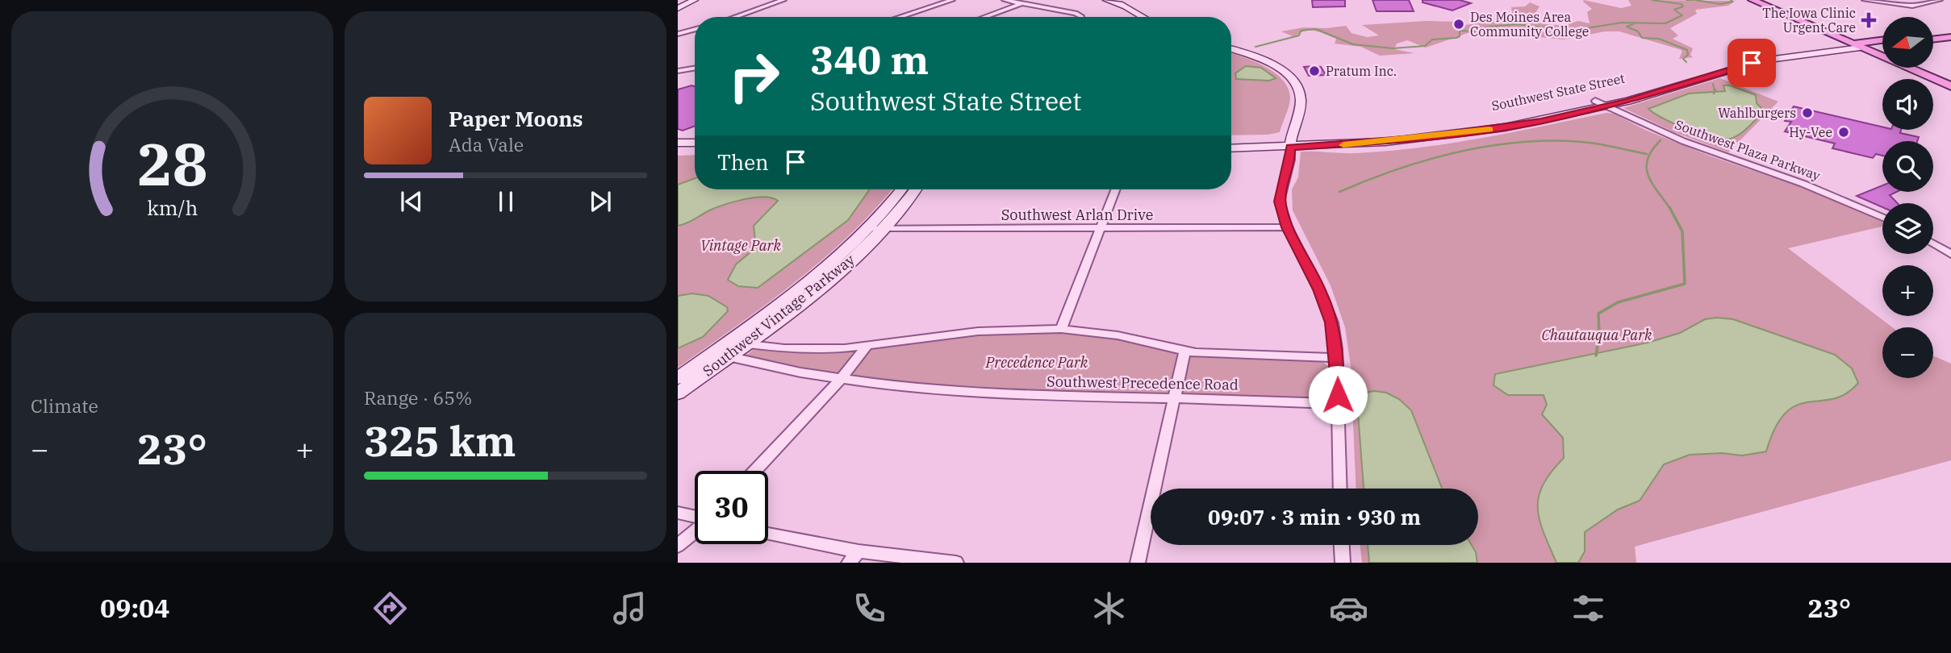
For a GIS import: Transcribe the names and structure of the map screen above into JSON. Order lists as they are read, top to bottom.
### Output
{
  "streets": {
    "main road": ["Southwest State Street", "Southwest Vintage Parkway"],
    "street": ["Southwest Plaza Parkway", "Southwest Arlan Drive", "Southwest Precedence Road"]
  },
  "crossings": [
    ["Southwest State Street", "Southwest Plaza Parkway"],
    ["Southwest Arlan Drive", "Southwest Vintage Parkway"],
    ["Southwest Vintage Parkway", "Southwest Precedence Road"]
  ],
  "parks": ["Vintage Park", "Chautauqua Park", "Precedence Park"],
  "places": {
    "health": ["The Iowa Clinic Urgent Care"],
    "other": [
      "Des Moines Area Community College",
      "Pratum Inc.",
      "Wahlburgers",
      "Hy-Vee"
    ]
  },
  "north": "left",
  "page": {
    "map_buttons": ["+", "−"],
    "turn": ["340 m", "Southwest State Street"],
    "song": ["Paper Moons", "Ada Vale"],
    "then": "Then",
    "tile": [
      "Climate",
      ["Range · 65%", "325 km"]
    ],
    "heat": ["−", "23°", "+"],
    "limit": "30",
    "trip": "09:07 · 3 min · 930 m",
    "tabs": ["09:04", "23°"],
    "gauge": ["28", "km/h"]
  }
}
